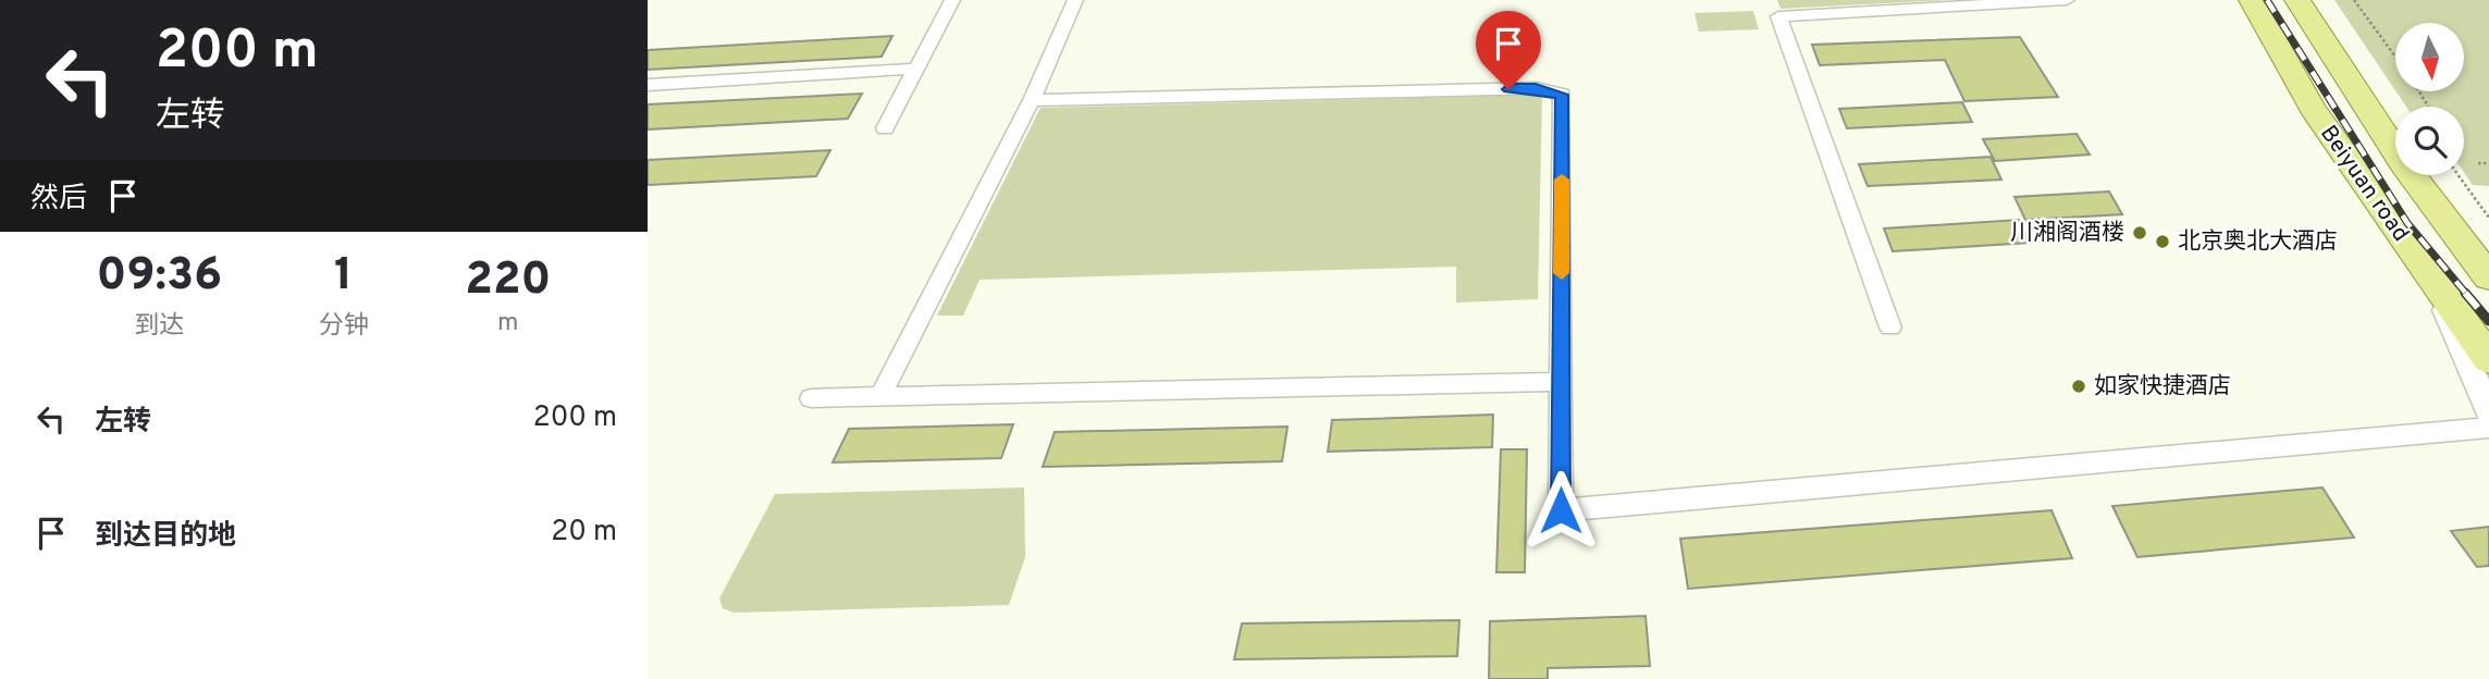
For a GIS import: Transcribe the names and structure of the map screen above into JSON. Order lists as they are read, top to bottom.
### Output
{
  "streets": {
    "main road": ["Beiyuan road"]
  },
  "places": ["川湘阁酒楼", "北京奥北大酒店", "如家快捷酒店"],
  "north": "bottom",
  "page": {
    "turn": ["200 m", "左转"],
    "then": "然后",
    "eta": [
      "09:36",
      "到达",
      "1",
      "分钟",
      "220",
      "m"
    ],
    "list": [
      {
        "name": "左转",
        "value": "200 m"
      },
      {
        "name": "到达目的地",
        "value": "20 m"
      }
    ]
  }
}
